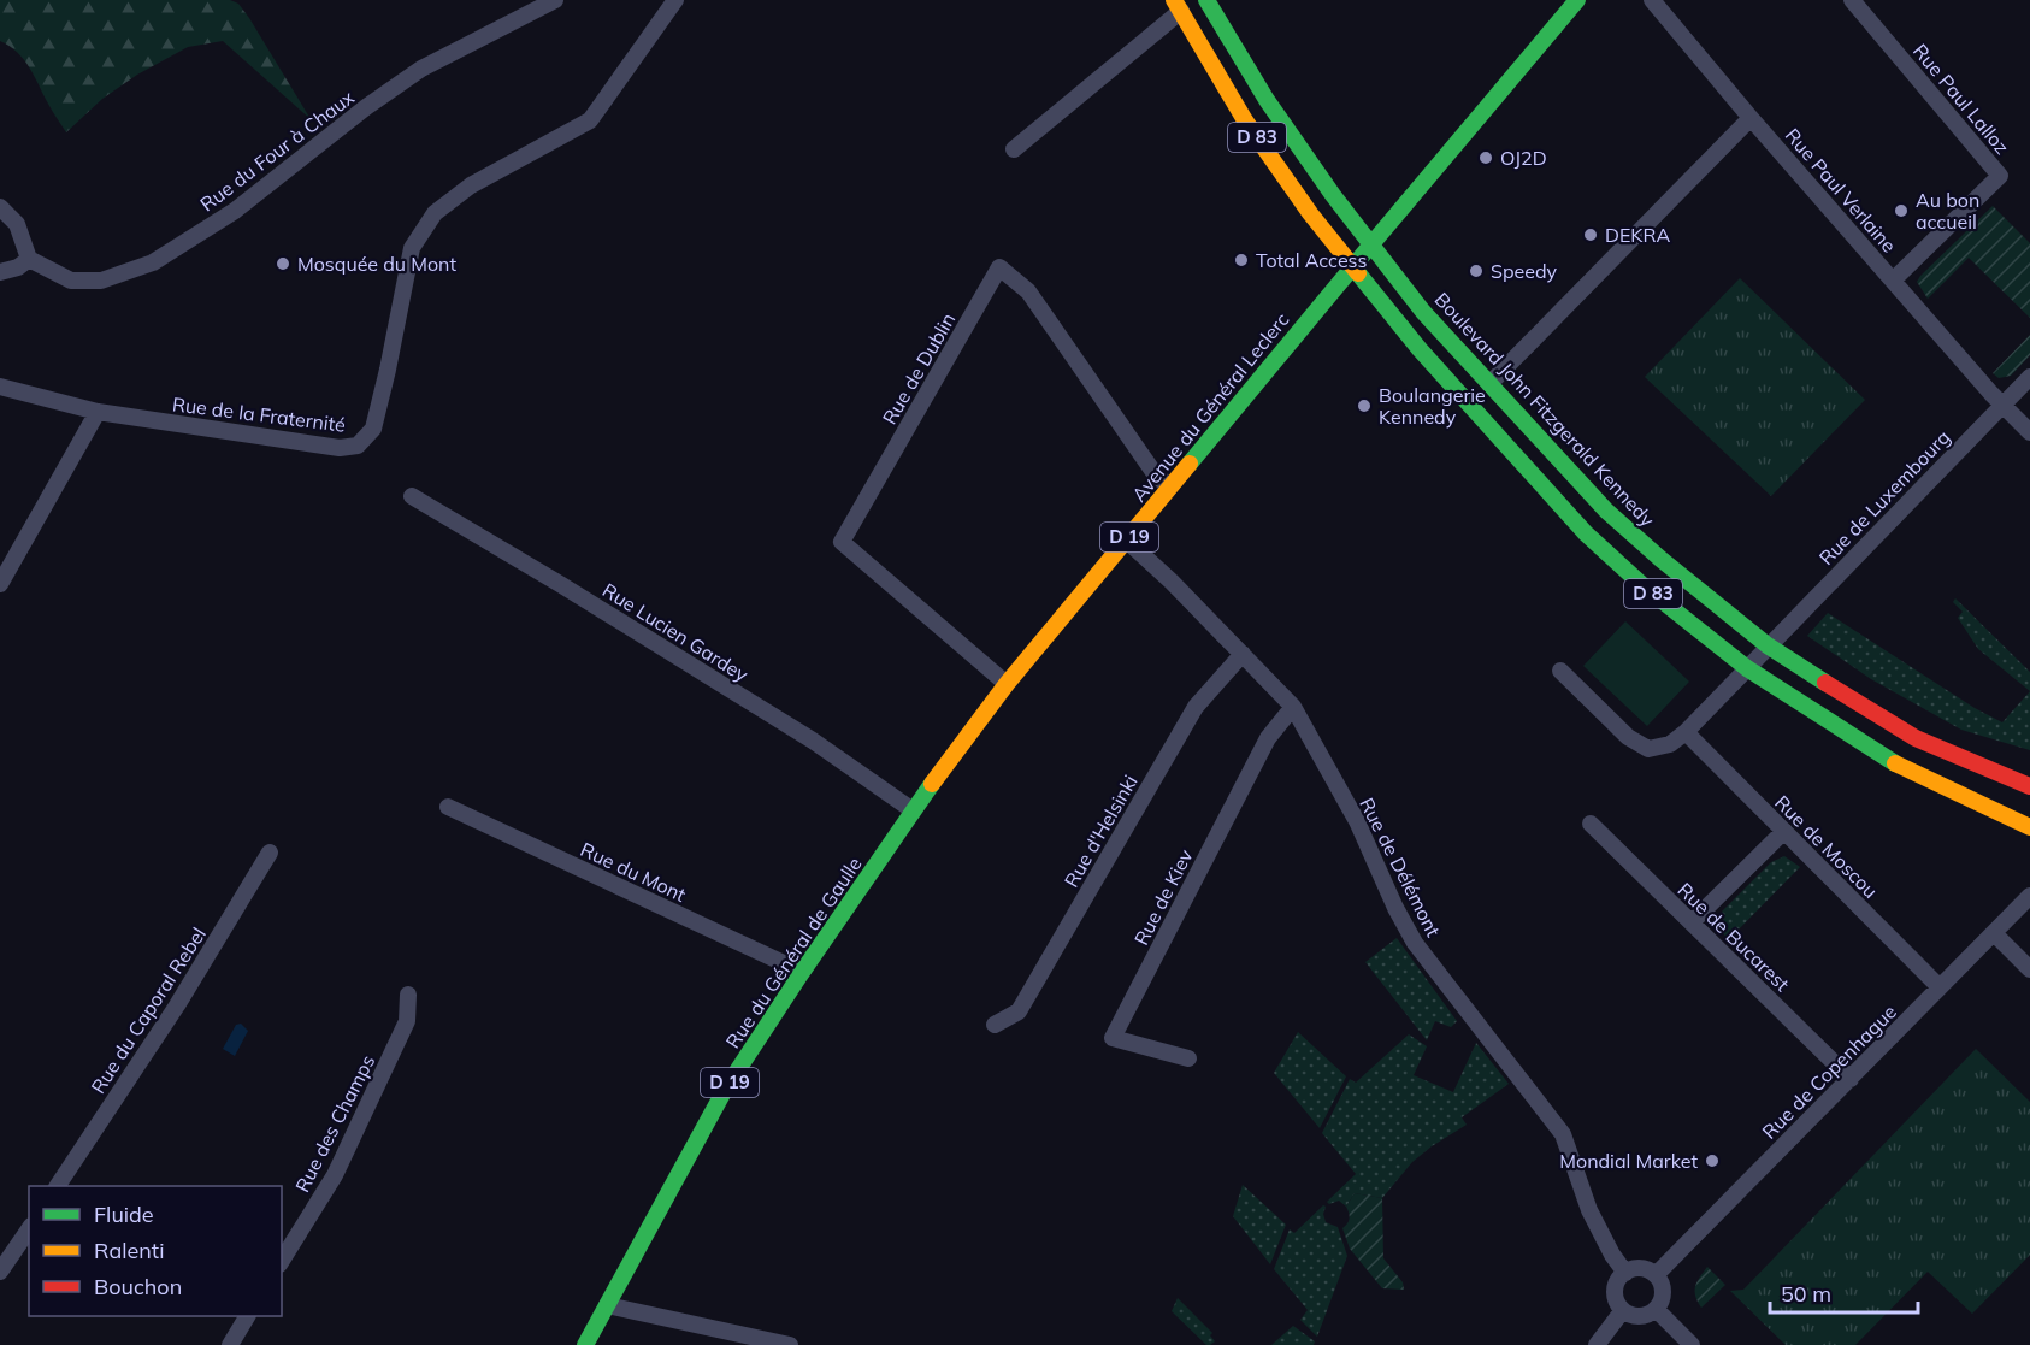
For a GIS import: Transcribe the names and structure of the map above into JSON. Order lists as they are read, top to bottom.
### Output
{
  "streets": {
    "main road": [
      "D 83",
      "Avenue du Général Leclerc",
      "Boulevard John Fitzgerald Kennedy",
      "D 19",
      "Rue du Général de Gaulle"
    ],
    "street": [
      "Rue Paul Lalloz",
      "Rue du Four à Chaux",
      "Rue Paul Verlaine",
      "Rue de Dublin",
      "Rue de la Fraternité",
      "Rue de Luxembourg",
      "Rue Lucien Gardey",
      "Rue d'Helsinki",
      "Rue de Moscou",
      "Rue de Délémont",
      "Rue du Mont",
      "Rue de Kiev",
      "Rue de Bucarest",
      "Rue du Caporal Rebel",
      "Rue de Copenhague",
      "Rue des Champs"
    ]
  },
  "crossings": [
    ["Rue Paul Lalloz", "Rue Paul Verlaine"],
    ["D 83", "Avenue du Général Leclerc"],
    ["D 83", "Boulevard John Fitzgerald Kennedy"],
    ["D 83", "D 19"],
    ["Rue Paul Verlaine", "Rue de Luxembourg"],
    ["Rue de Dublin", "Avenue du Général Leclerc"],
    ["Avenue du Général Leclerc", "D 19"],
    ["Avenue du Général Leclerc", "Rue Lucien Gardey"],
    ["Avenue du Général Leclerc", "Rue de Délémont"],
    ["Avenue du Général Leclerc", "Rue du Général de Gaulle"],
    ["Boulevard John Fitzgerald Kennedy", "Rue de Luxembourg"],
    ["Boulevard John Fitzgerald Kennedy", "D 19"],
    ["Rue Lucien Gardey", "Rue du Général de Gaulle"],
    ["Rue d'Helsinki", "Rue de Délémont"],
    ["Rue de Moscou", "Rue de Copenhague"],
    ["Rue de Délémont", "Rue de Kiev"],
    ["Rue de Délémont", "Rue de Copenhague"],
    ["Rue du Mont", "Rue du Général de Gaulle"],
    ["Rue de Bucarest", "Rue de Copenhague"]
  ],
  "places": [
    "OJ2D",
    "Au bon accueil",
    "DEKRA",
    "Total Access",
    "Mosquée du Mont",
    "Speedy",
    "Boulangerie Kennedy",
    "Mondial Market"
  ],
  "legend": ["Fluide", "Ralenti", "Bouchon"],
  "scale_bar": "50 m"
}
